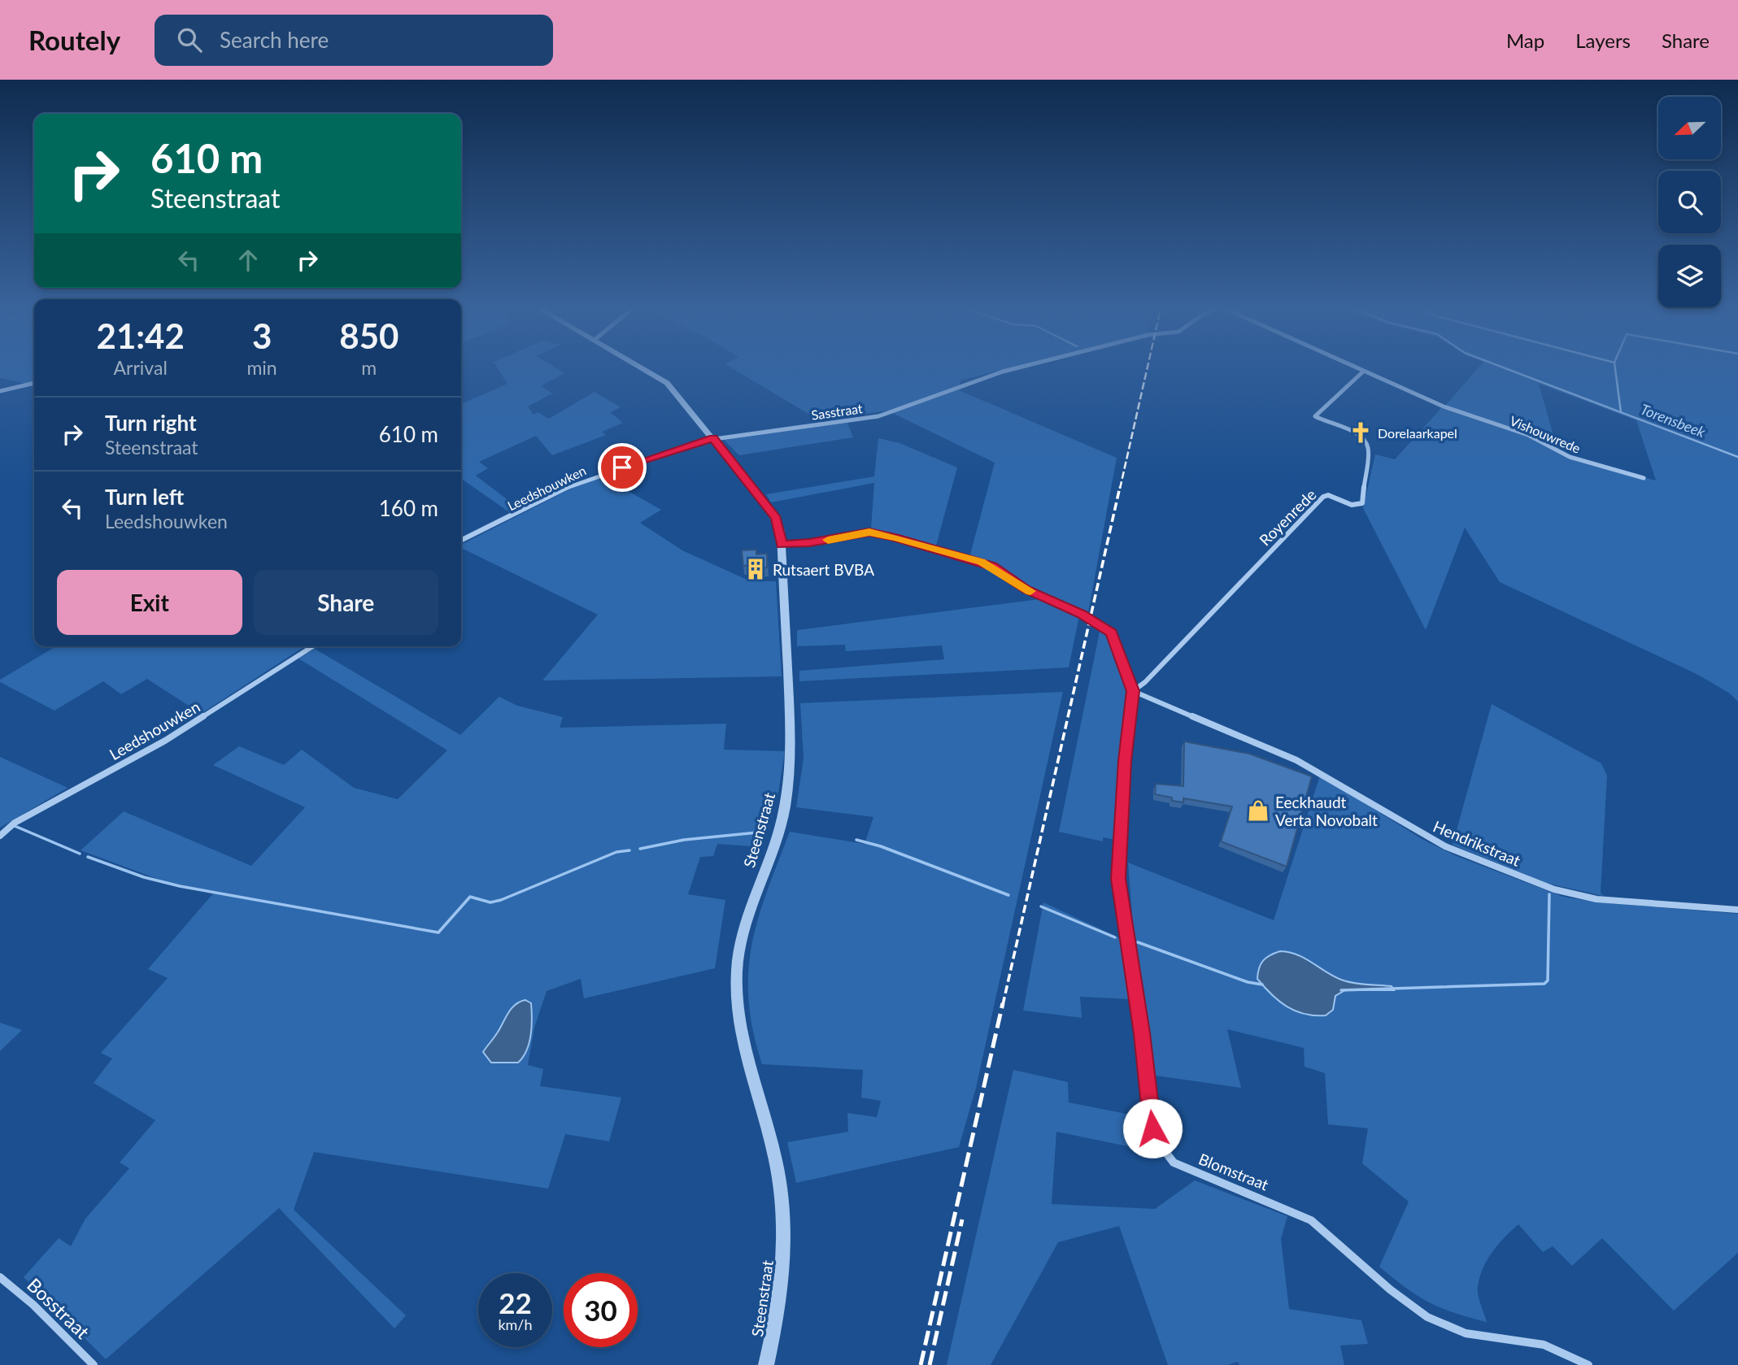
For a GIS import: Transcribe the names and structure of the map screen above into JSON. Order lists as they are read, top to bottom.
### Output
{
  "streets": {
    "street": [
      "Sasstraat",
      "Vishouwrede",
      "Leedshouwken",
      "Royenrede",
      "Steenstraat",
      "Hendrikstraat",
      "Blomstraat",
      "Bosstraat"
    ]
  },
  "crossings": [
    ["Sasstraat", "Leedshouwken"],
    ["Sasstraat", "Steenstraat"],
    ["Vishouwrede", "Royenrede"],
    ["Leedshouwken", "Steenstraat"],
    ["Royenrede", "Hendrikstraat"],
    ["Royenrede", "Blomstraat"],
    ["Steenstraat", "Blomstraat"],
    ["Hendrikstraat", "Blomstraat"]
  ],
  "water": ["Torensbeek"],
  "places": {
    "church": ["Dorelaarkapel"],
    "building": ["Rutsaert BVBA"],
    "shop": ["Eeckhaudt Verta Novobalt"]
  },
  "north": "bottom left",
  "page": {
    "header": "Routely",
    "search": "Search here",
    "nav": ["Map", "Layers", "Share"],
    "turn": ["610 m", "Steenstraat"],
    "eta": [
      "21:42",
      "Arrival",
      "3",
      "min",
      "850",
      "m"
    ],
    "list": [
      {
        "name": "Turn right",
        "note": "Steenstraat",
        "value": "610 m"
      },
      {
        "name": "Turn left",
        "note": "Leedshouwken",
        "value": "160 m"
      }
    ],
    "buttons": ["Exit", "Share"],
    "speed": "22 km/h",
    "limit": "30"
  }
}
